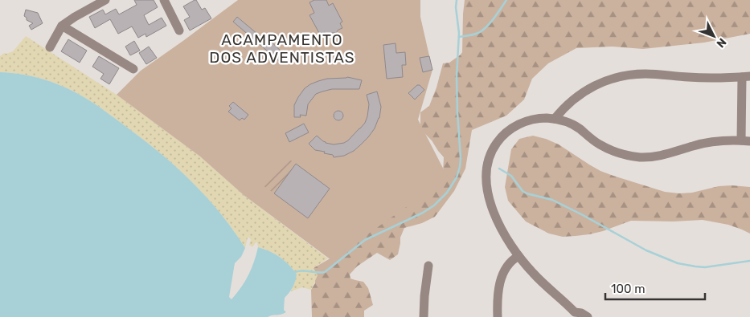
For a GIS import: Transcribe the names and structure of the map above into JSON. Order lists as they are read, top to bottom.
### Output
{
  "districts": ["ACAMPAMENTO DOS ADVENTISTAS"],
  "scale_bar": "100 m",
  "north": "bottom right"
}
